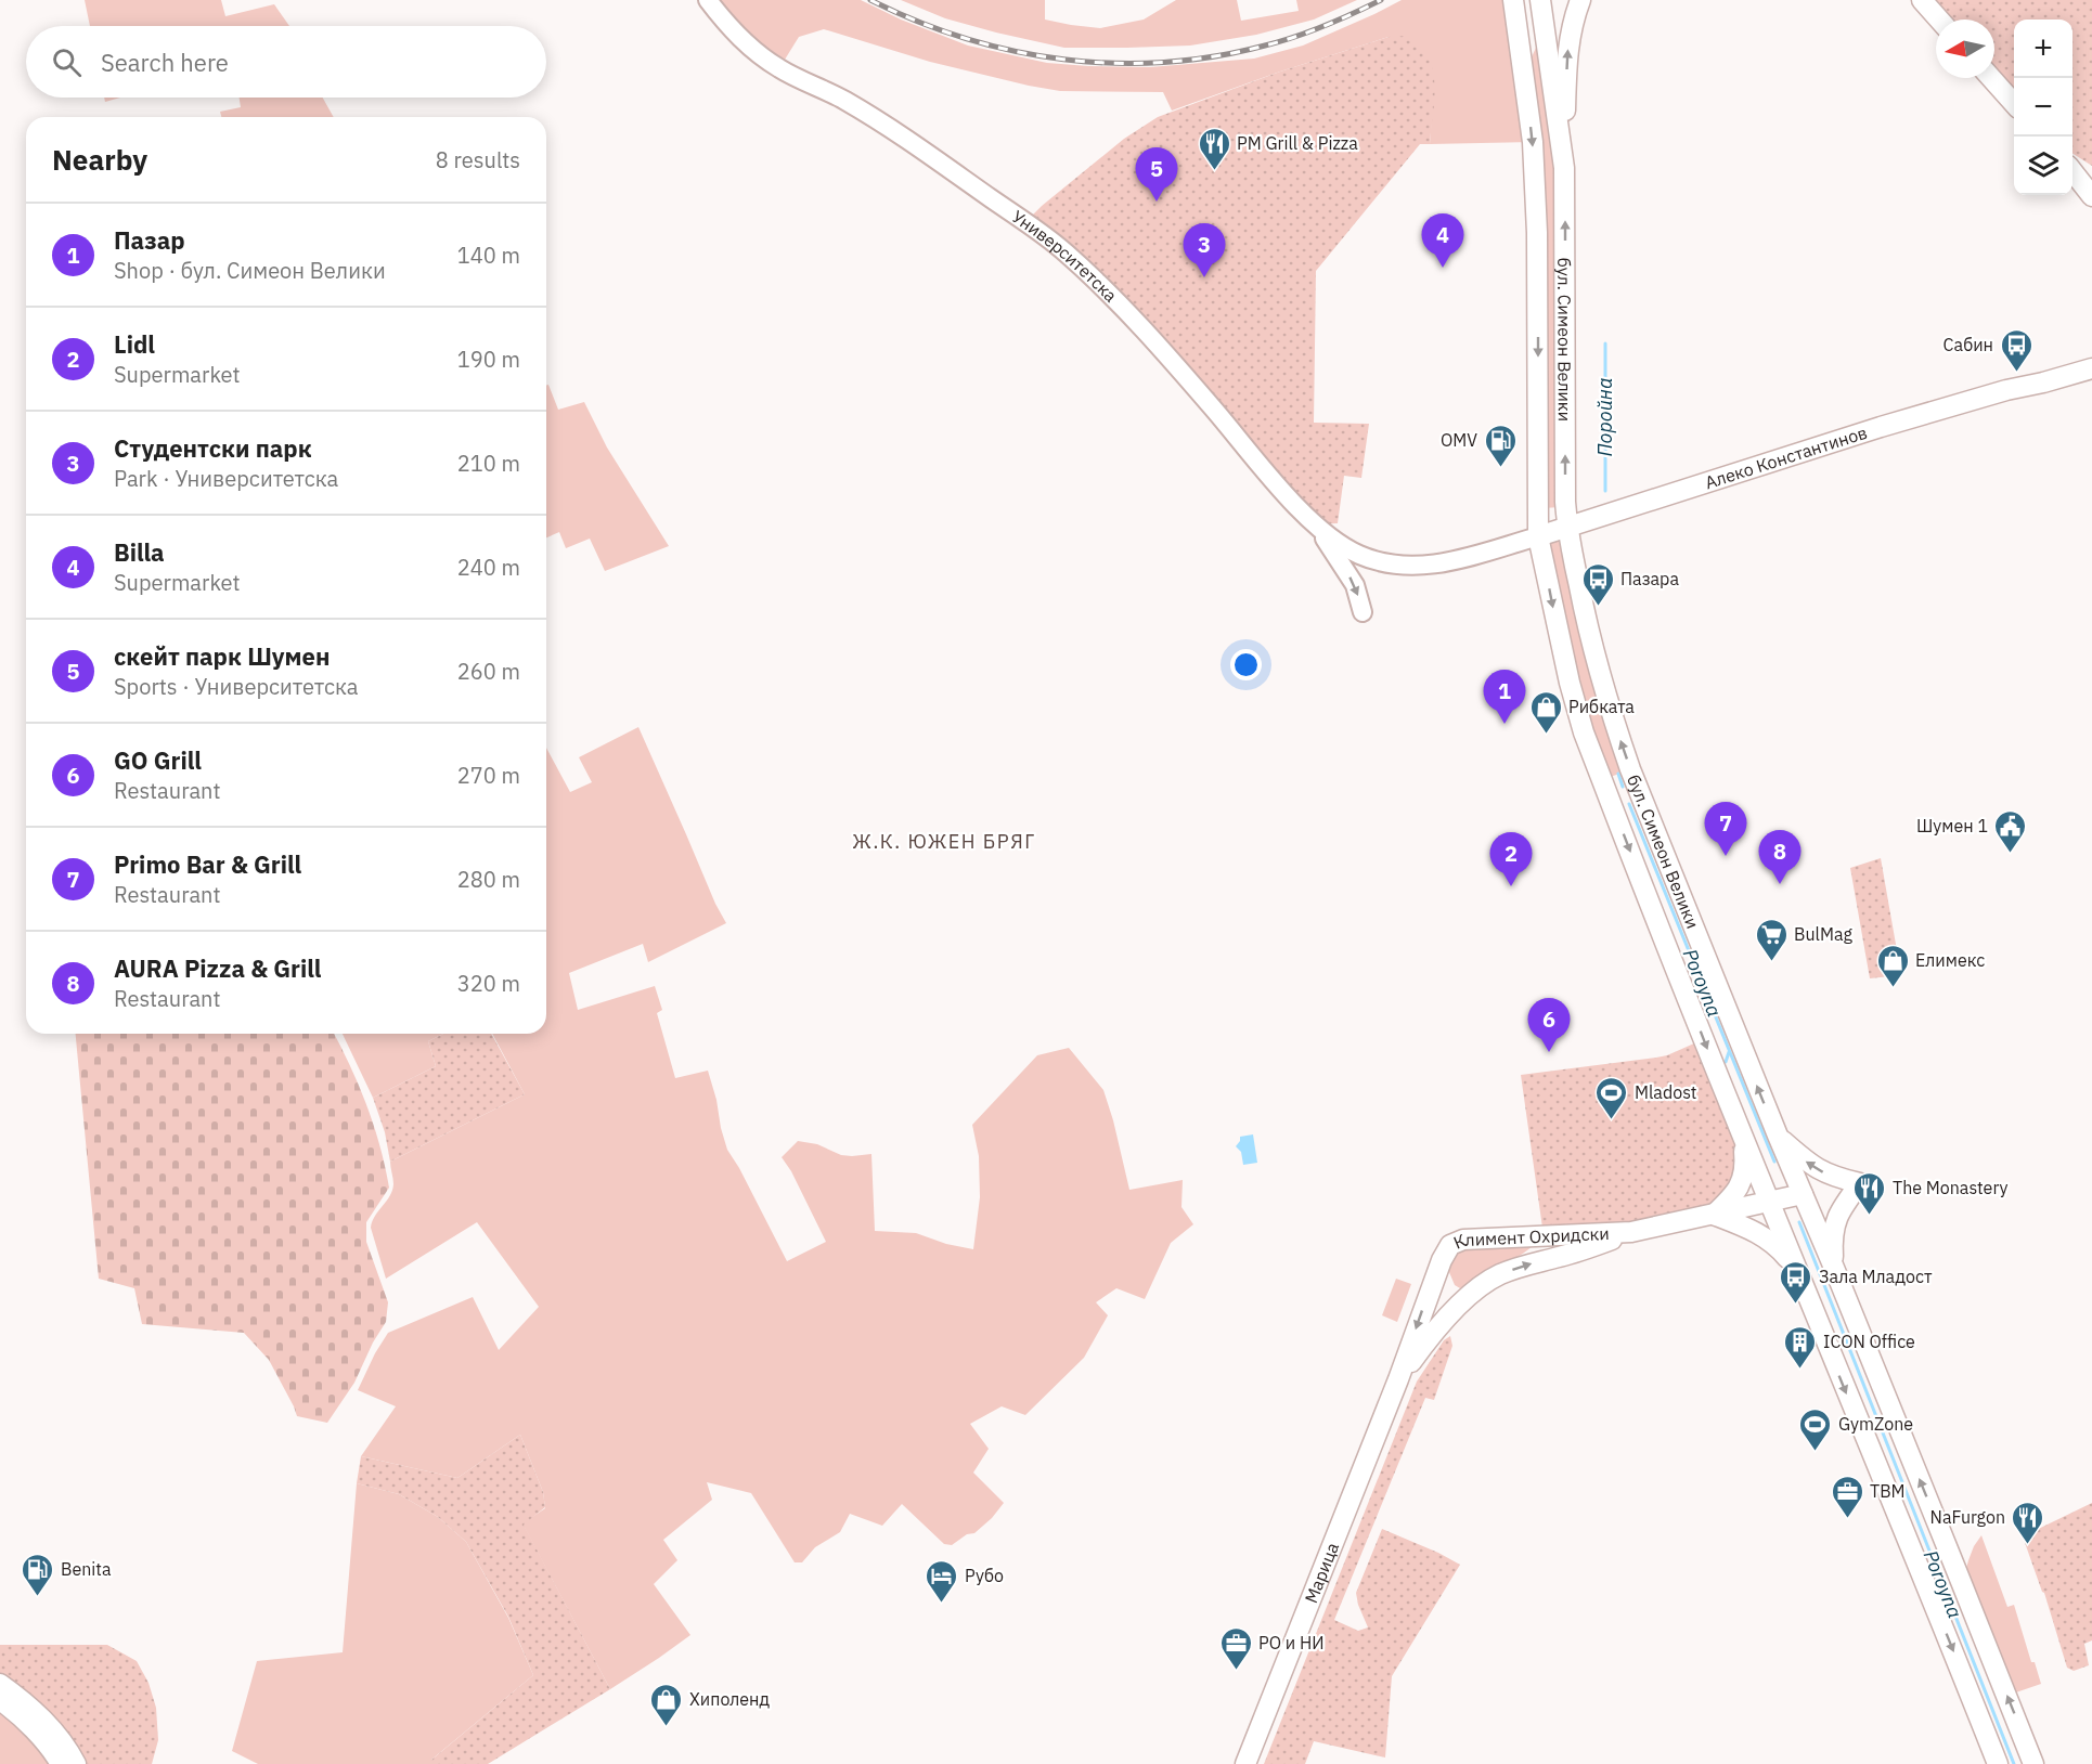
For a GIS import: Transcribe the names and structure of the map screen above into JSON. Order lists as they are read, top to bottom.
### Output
{
  "streets": {
    "main road": [
      "бул. Симеон Велики",
      "Алеко Константинов",
      "Климент Охридски",
      "Марица"
    ],
    "street": ["Университетска"]
  },
  "crossings": [
    ["Университетска", "бул. Симеон Велики"],
    ["Университетска", "Алеко Константинов"],
    ["бул. Симеон Велики", "Алеко Константинов"],
    ["бул. Симеон Велики", "Климент Охридски"],
    ["Климент Охридски", "Марица"]
  ],
  "districts": ["Ж.К. ЮЖЕН БРЯГ"],
  "water": ["Поройна", "Poroyna"],
  "places": {
    "restaurant": ["PM Grill & Pizza", "The Monastery", "NaFurgon"],
    "bus stop": ["Сабин", "Пазара", "Зала Младост"],
    "fuel station": ["OMV", "Benita"],
    "shop": ["Рибката", "Елимекс", "Хиполенд"],
    "public building": ["Шумен 1"],
    "supermarket": ["BulMag"],
    "sports": ["Mladost", "GymZone"],
    "building": ["ICON Office"],
    "office": ["ТВМ", "РО и НИ"],
    "hotel": ["Рубо"]
  },
  "north": "left",
  "page": {
    "map_buttons": ["+", "−"],
    "search": "Search here",
    "heading": ["Nearby", "8 results"],
    "pins": [
      "5",
      "4",
      "3",
      "1",
      "7",
      "8",
      "2",
      "6"
    ],
    "list": [
      {
        "mark": "1",
        "name": "Пазар",
        "note": "Shop · бул. Симеон Велики",
        "value": "140 m"
      },
      {
        "mark": "2",
        "name": "Lidl",
        "note": "Supermarket",
        "value": "190 m"
      },
      {
        "mark": "3",
        "name": "Студентски парк",
        "note": "Park · Университетска",
        "value": "210 m"
      },
      {
        "mark": "4",
        "name": "Billa",
        "note": "Supermarket",
        "value": "240 m"
      },
      {
        "mark": "5",
        "name": "скейт парк Шумен",
        "note": "Sports · Университетска",
        "value": "260 m"
      },
      {
        "mark": "6",
        "name": "GO Grill",
        "note": "Restaurant",
        "value": "270 m"
      },
      {
        "mark": "7",
        "name": "Primo Bar & Grill",
        "note": "Restaurant",
        "value": "280 m"
      },
      {
        "mark": "8",
        "name": "AURA Pizza & Grill",
        "note": "Restaurant",
        "value": "320 m"
      }
    ]
  }
}
